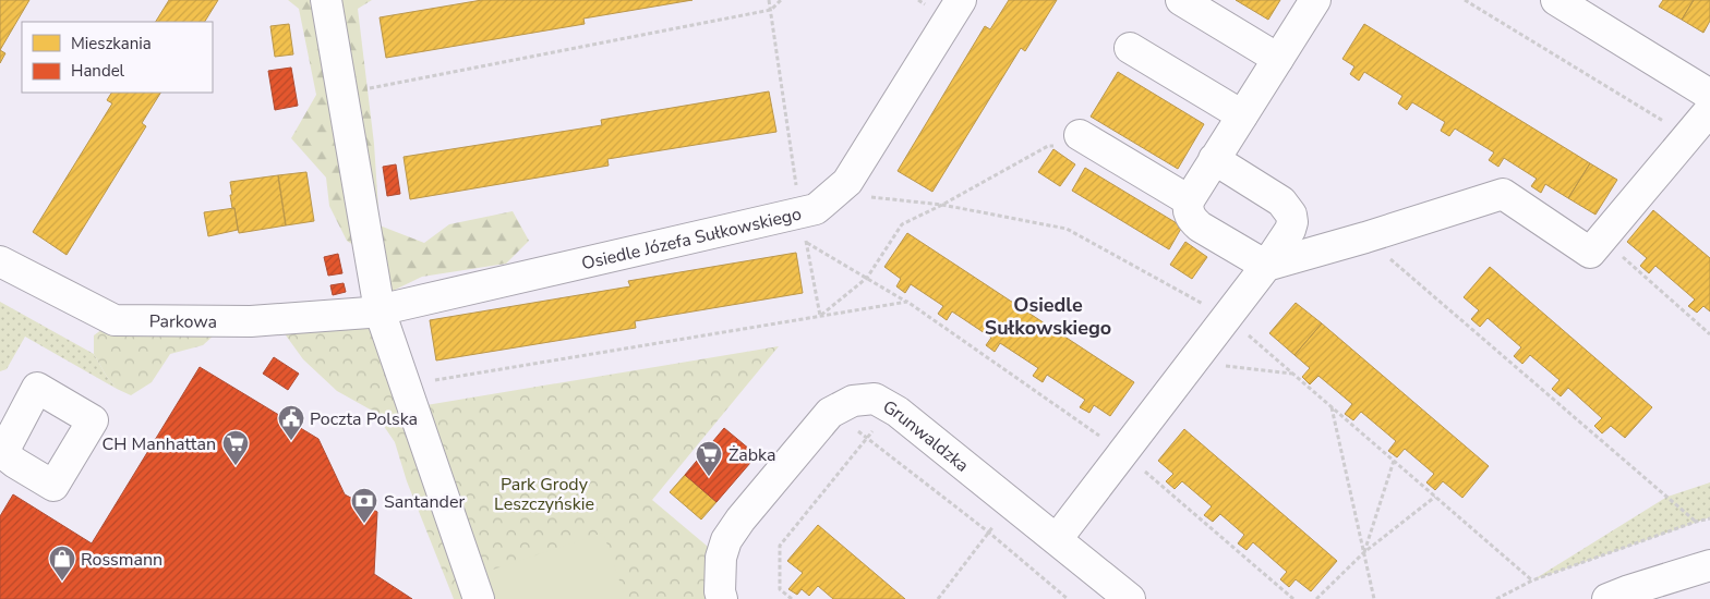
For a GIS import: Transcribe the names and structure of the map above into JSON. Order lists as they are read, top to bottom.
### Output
{
  "streets": {
    "street": ["Osiedle Józefa Sułkowskiego", "Parkowa", "Grunwaldzka"]
  },
  "crossings": [
    ["Osiedle Józefa Sułkowskiego", "Parkowa"]
  ],
  "districts": ["Osiedle Sułkowskiego"],
  "parks": ["Park Grody Leszczyńskie"],
  "places": {
    "public building": ["Poczta Polska"],
    "supermarket": ["CH Manhattan", "Żabka"],
    "bank": ["Santander"],
    "shop": ["Rossmann"]
  },
  "legend": ["Mieszkania", "Handel"]
}
